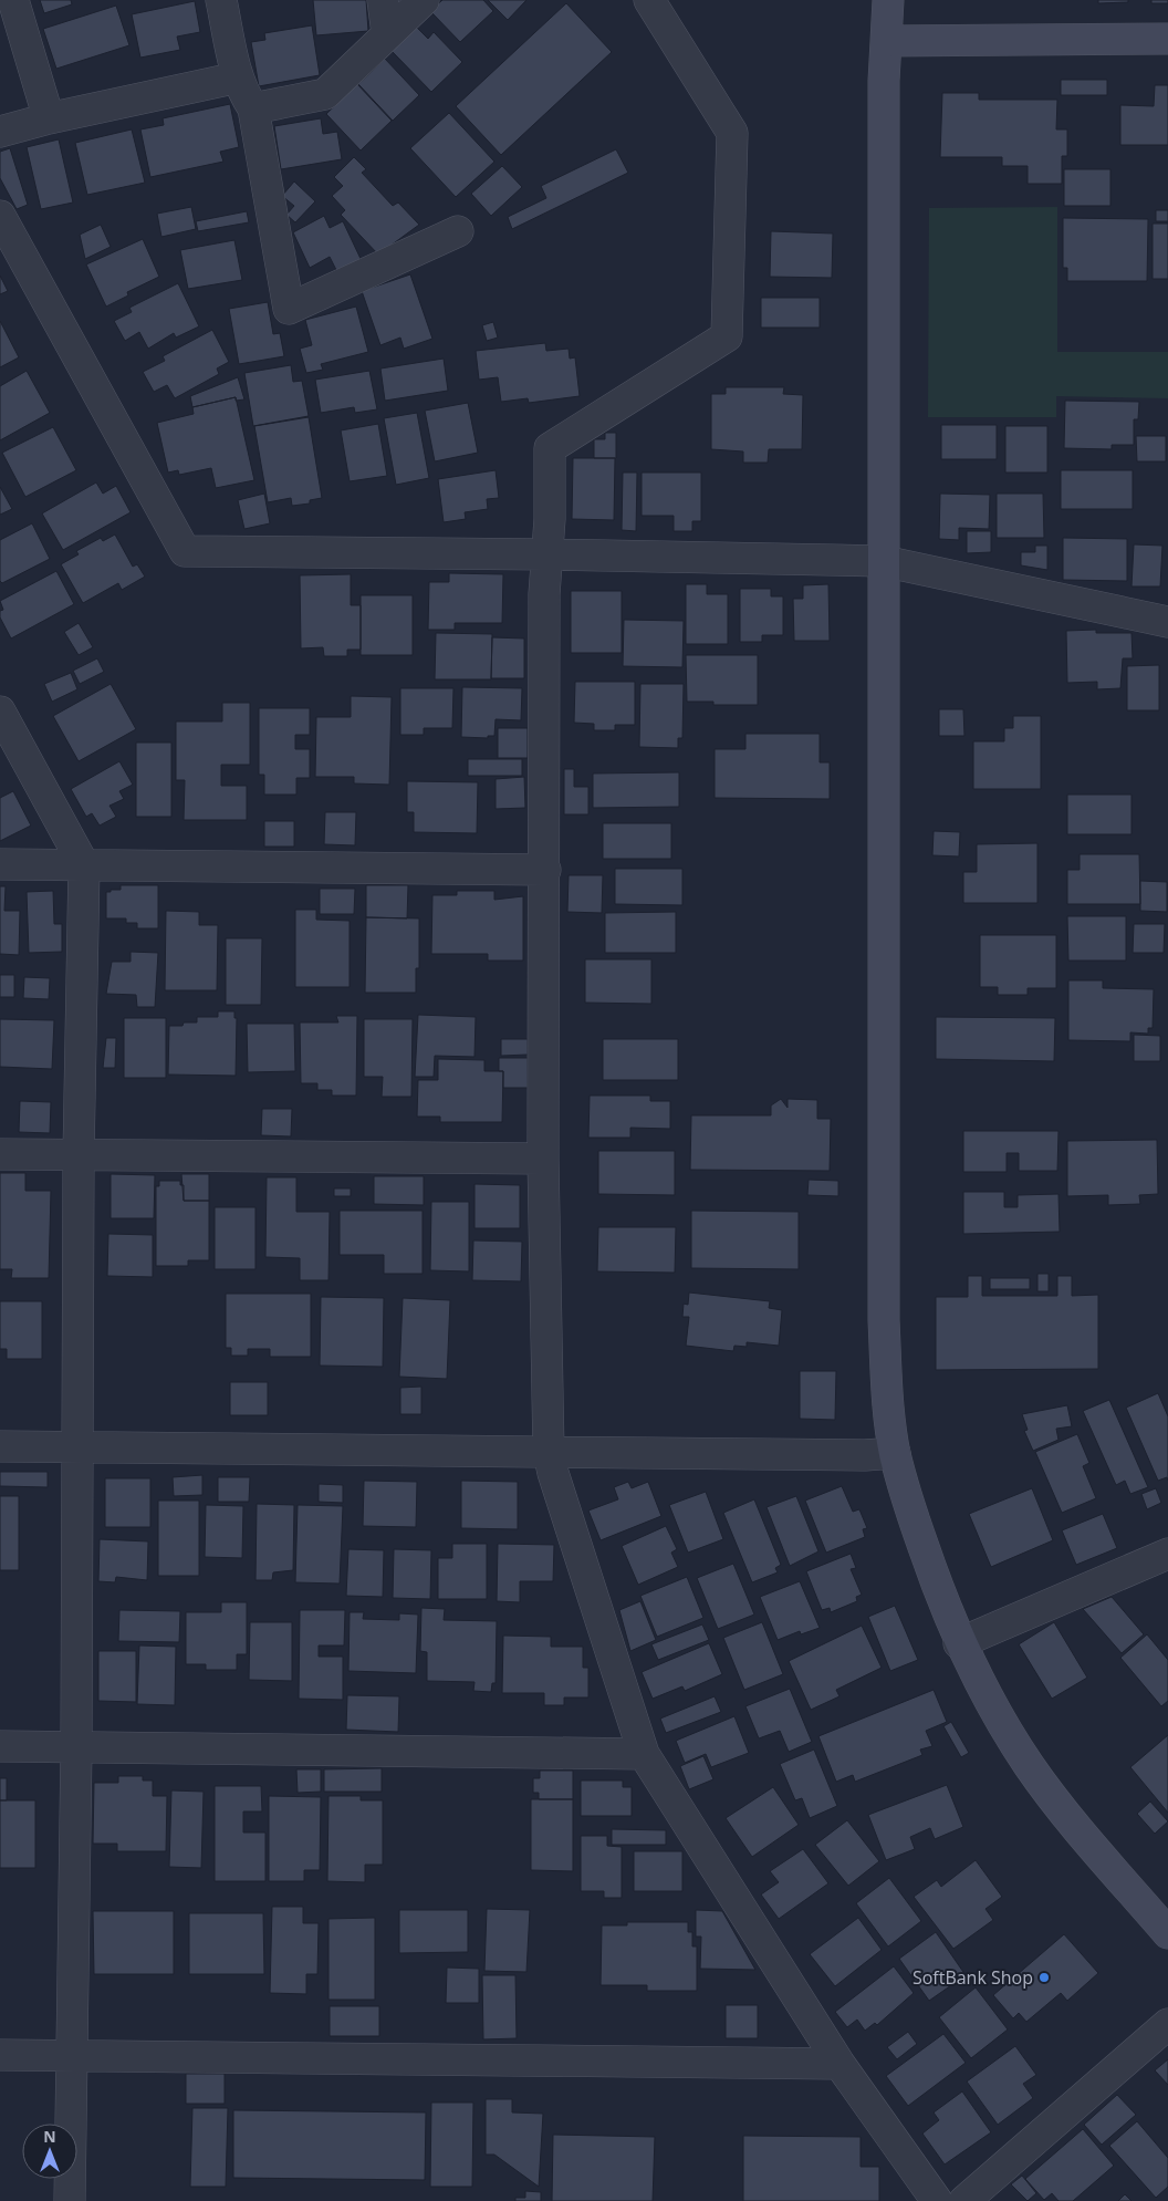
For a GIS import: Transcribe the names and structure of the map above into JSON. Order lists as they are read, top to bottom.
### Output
{
  "places": ["SoftBank Shop"],
  "north": "top"
}
